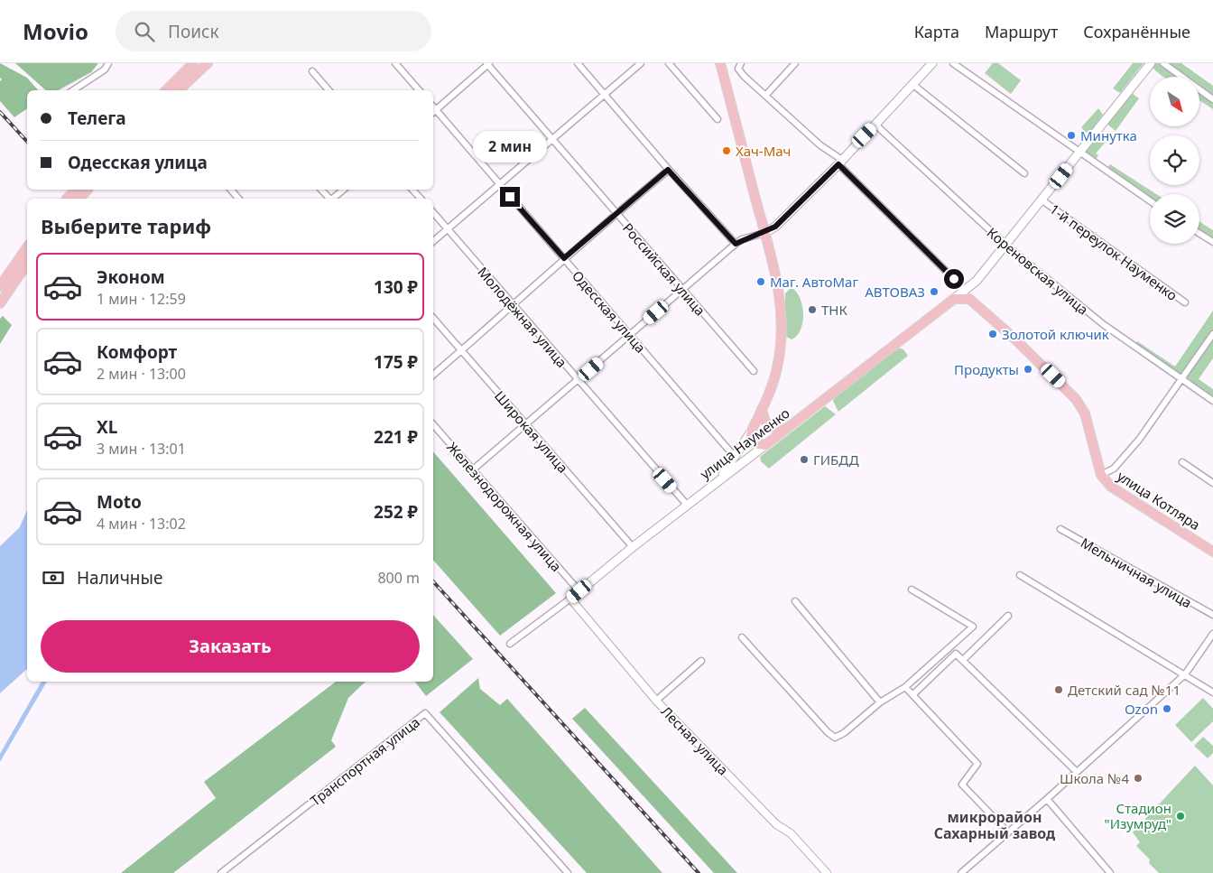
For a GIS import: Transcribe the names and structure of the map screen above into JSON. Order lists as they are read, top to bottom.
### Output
{
  "streets": {
    "main road": ["улица Науменко", "улица Котляра"],
    "street": [
      "1-й переулок Науменко",
      "Российская улица",
      "Кореновская улица",
      "Одесская улица",
      "Молодёжная улица",
      "Широкая улица",
      "Железнодорожная улица",
      "Мельничная улица",
      "Лесная улица",
      "Транспортная улица"
    ]
  },
  "crossings": [
    ["1-й переулок Науменко", "улица Науменко"],
    ["Кореновская улица", "улица Науменко"],
    ["Молодёжная улица", "улица Науменко"],
    ["Широкая улица", "улица Науменко"],
    ["улица Науменко", "улица Котляра"],
    ["улица Науменко", "Железнодорожная улица"],
    ["улица Науменко", "Лесная улица"]
  ],
  "districts": ["микрорайон Сахарный завод"],
  "places": [
    "Минутка",
    "Хач-Мач",
    "Маг. АвтоМаг",
    "АВТОВАЗ",
    "ТНК",
    "Золотой ключик",
    "Продукты",
    "ГИБДД",
    "Детский сад №11",
    "Ozon",
    "Школа №4",
    "Стадион \"Изумруд\""
  ],
  "north": "bottom right",
  "page": {
    "header": "Movio",
    "search": "Поиск",
    "nav": ["Карта", "Маршрут", "Сохранённые"],
    "banner": ["Телега", "Одесская улица"],
    "bubble": "2 мин",
    "heading": "Выберите тариф",
    "list": [
      {
        "name": "Эконом",
        "note": "1 мин · 12:59",
        "value": "130 ₽"
      },
      {
        "name": "Комфорт",
        "note": "2 мин · 13:00",
        "value": "175 ₽"
      },
      {
        "name": "XL",
        "note": "3 мин · 13:01",
        "value": "221 ₽"
      },
      {
        "name": "Moto",
        "note": "4 мин · 13:02",
        "value": "252 ₽"
      }
    ],
    "pay": ["Наличные", "800 m"],
    "buttons": "Заказать"
  }
}
